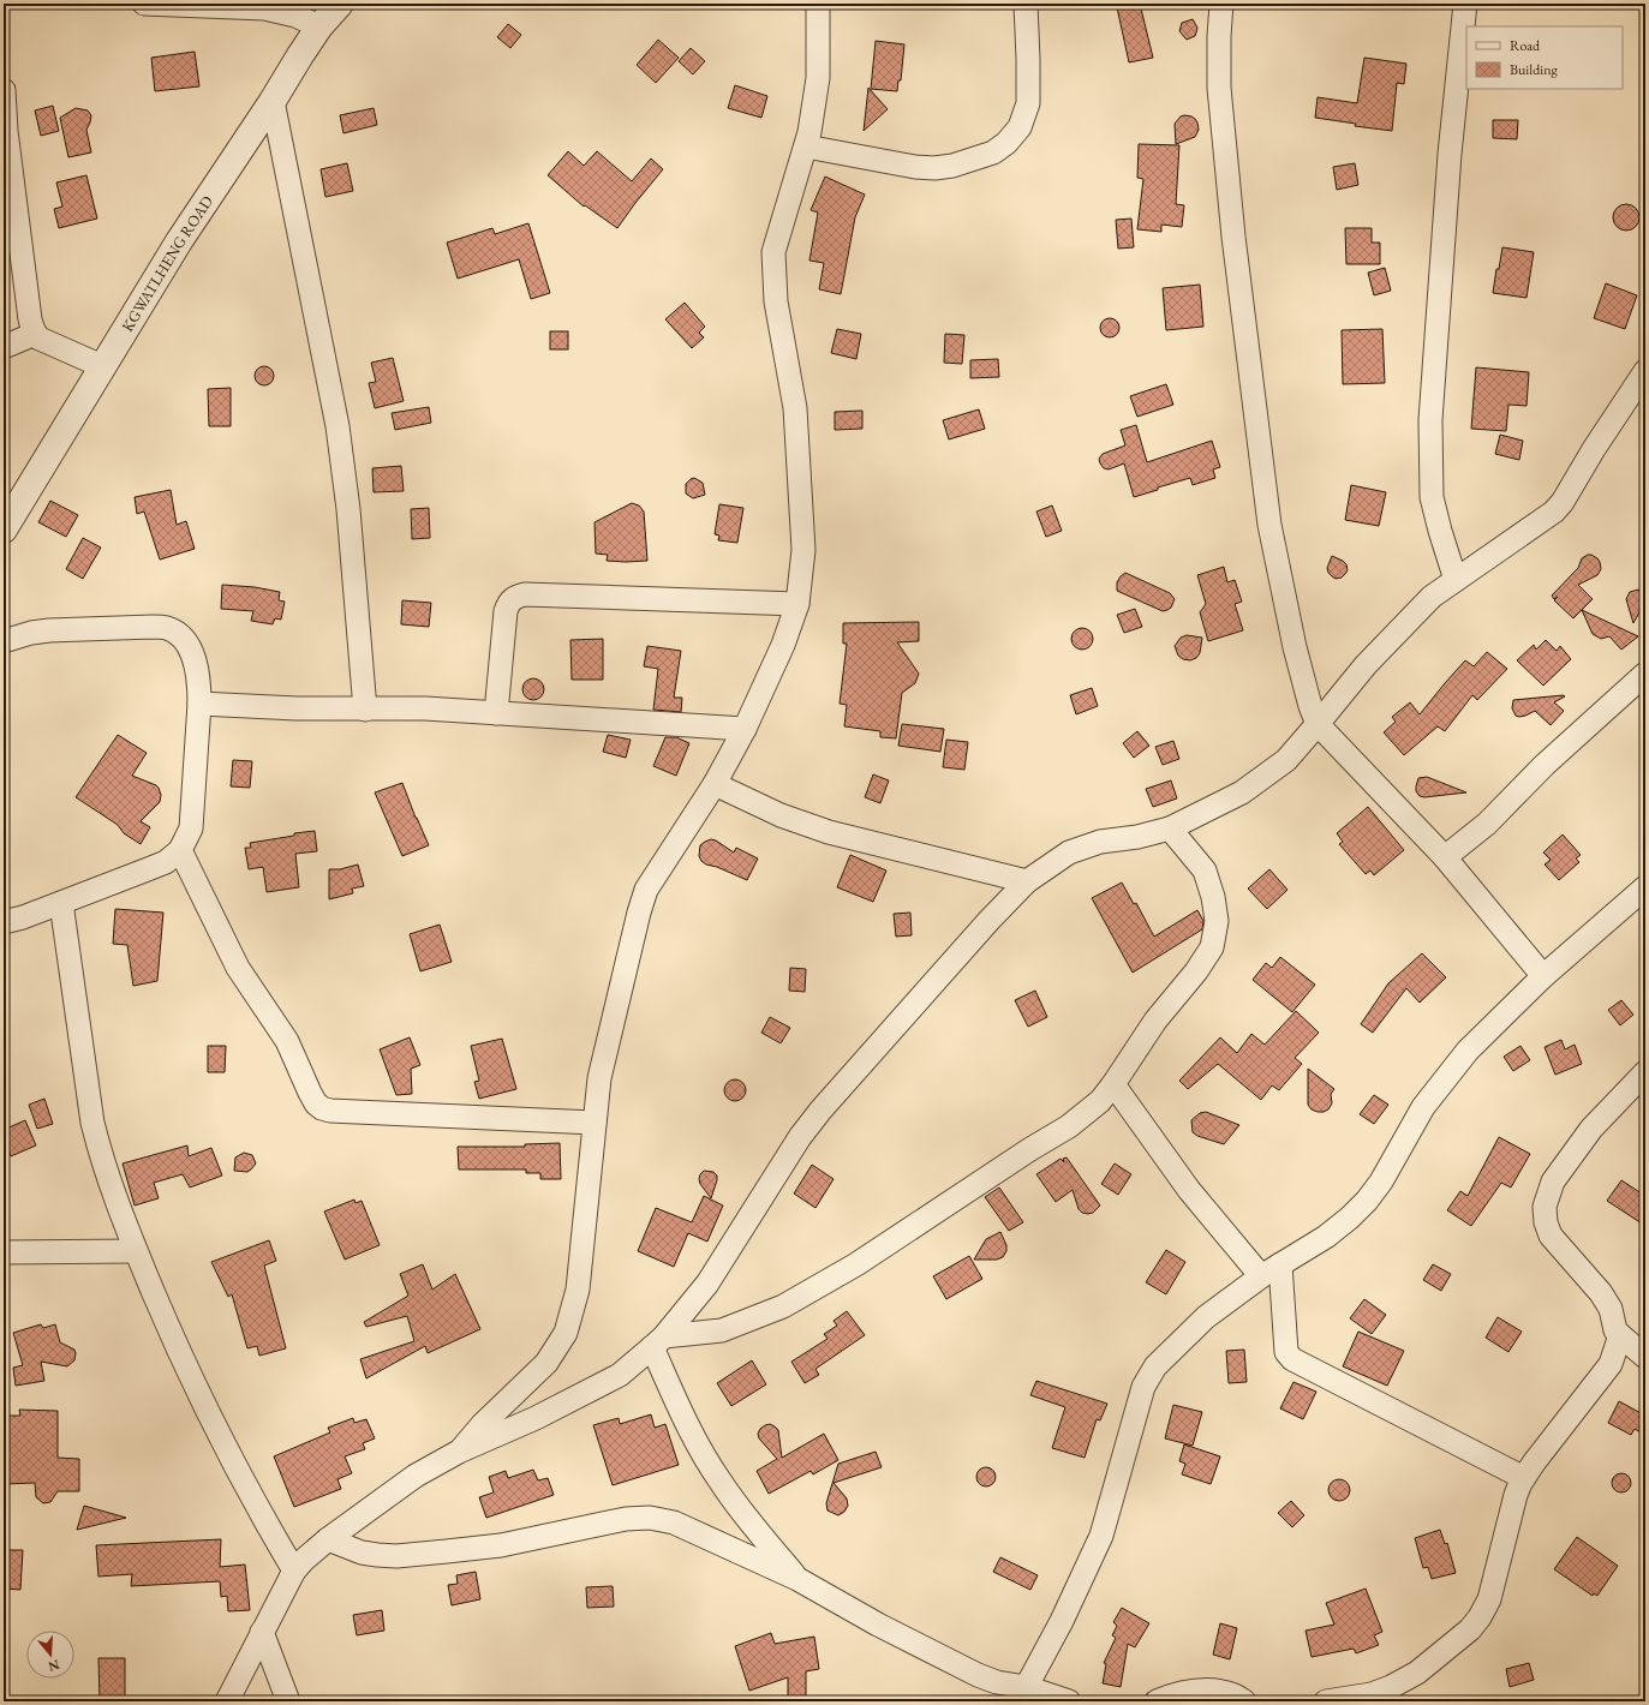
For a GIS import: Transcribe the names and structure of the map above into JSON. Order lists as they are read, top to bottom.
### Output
{
  "streets": {
    "street": ["KGWATLHENG ROAD"]
  },
  "legend": ["Road", "Building"],
  "north": "bottom"
}
